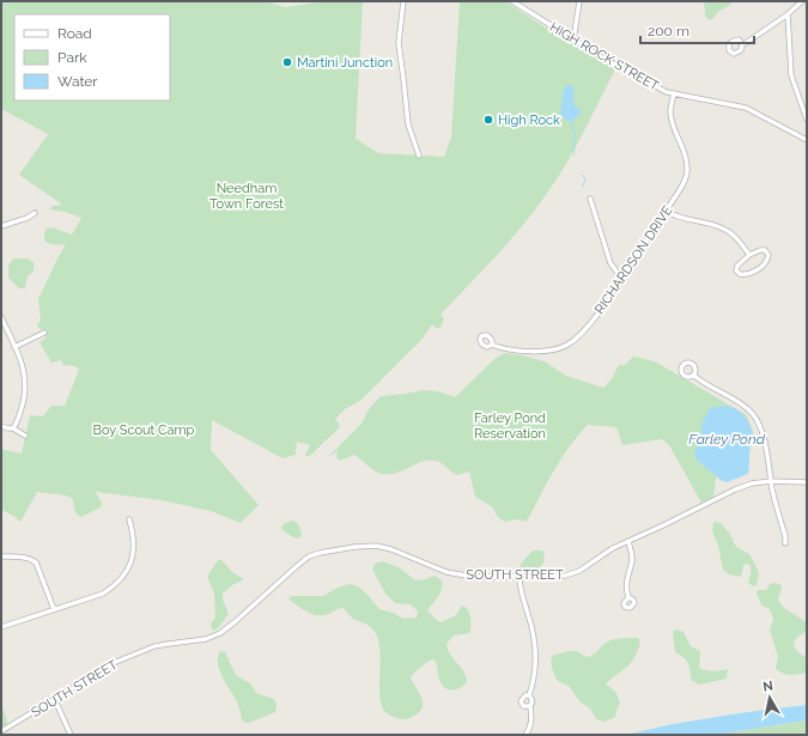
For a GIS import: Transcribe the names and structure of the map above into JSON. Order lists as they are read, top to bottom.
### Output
{
  "streets": {
    "street": ["HIGH ROCK STREET", "RICHARDSON DRIVE", "SOUTH STREET"]
  },
  "crossings": [
    ["HIGH ROCK STREET", "RICHARDSON DRIVE"]
  ],
  "water": ["Farley Pond"],
  "parks": ["Needham Town Forest", "Farley Pond Reservation", "Boy Scout Camp"],
  "places": ["Martini Junction", "High Rock"],
  "legend": ["Road", "Park", "Water"],
  "scale_bar": "200 m",
  "north": "top"
}
